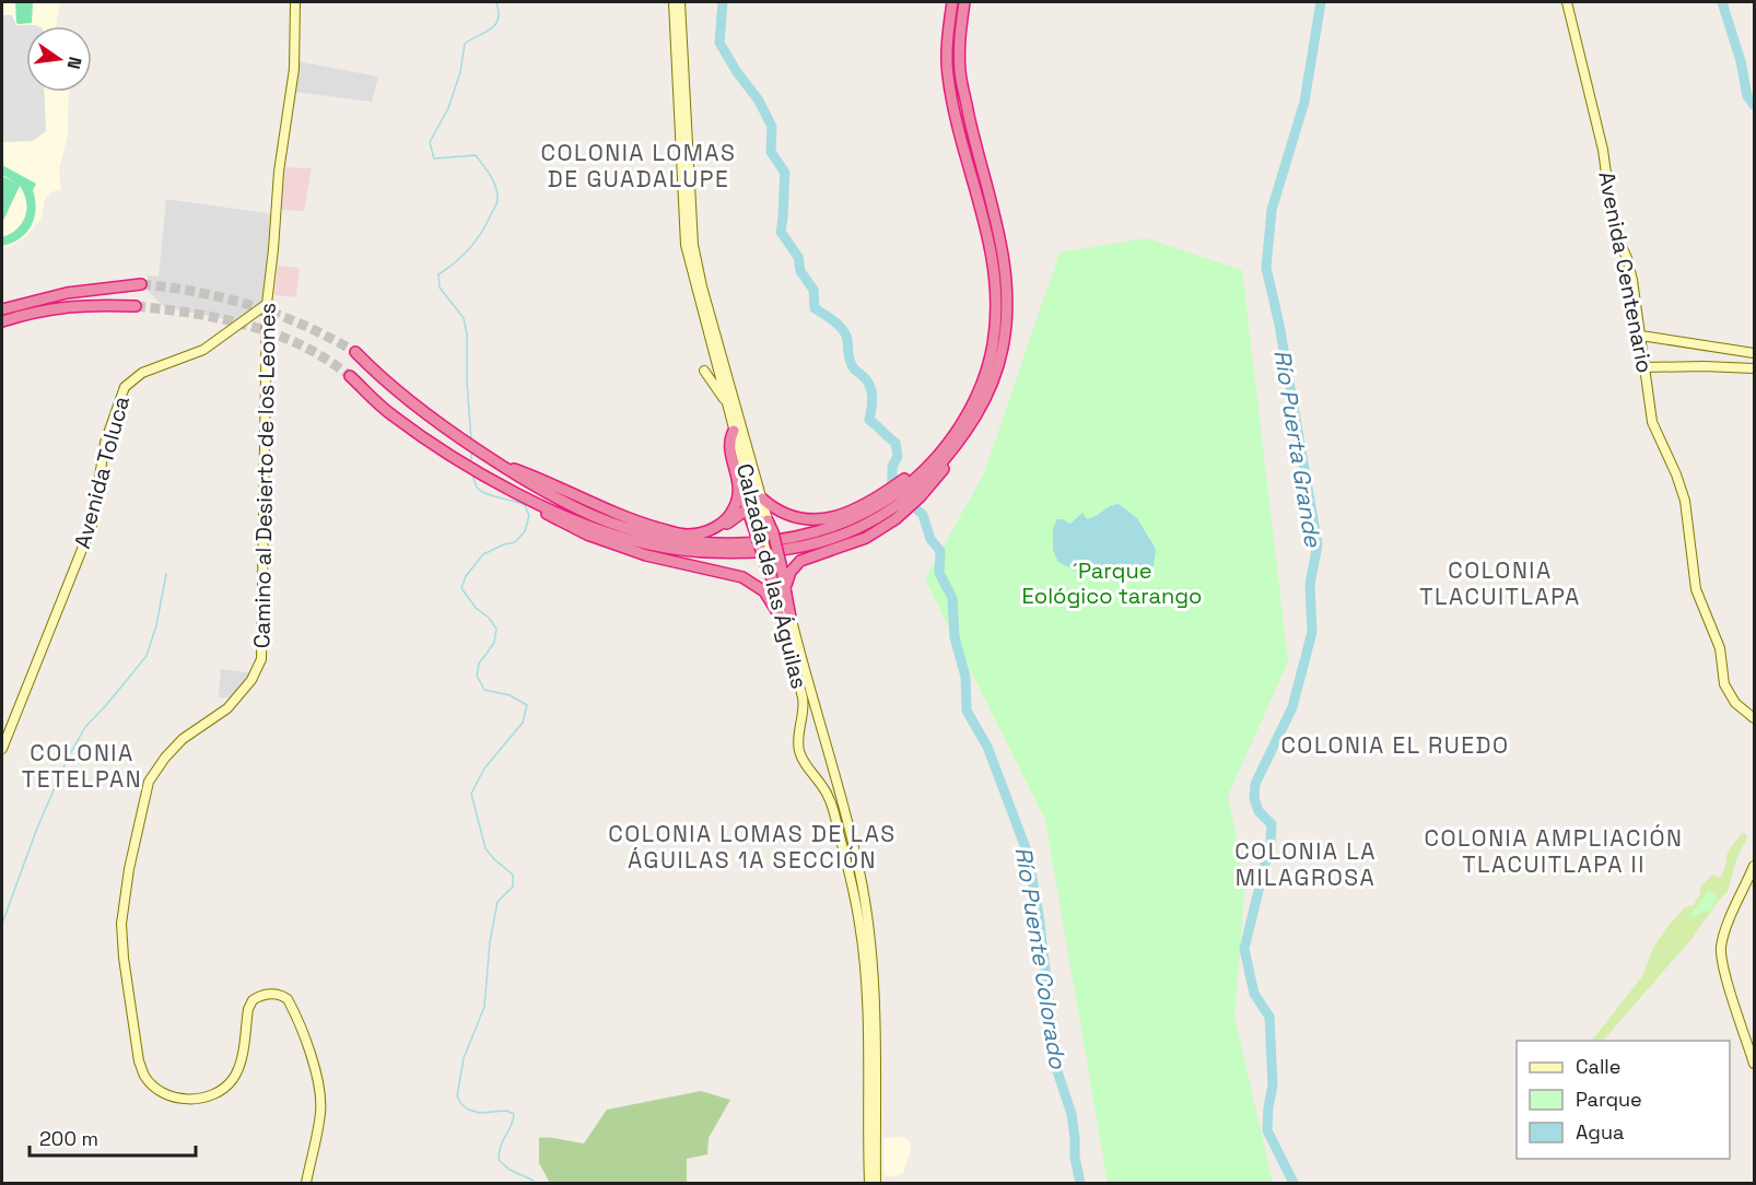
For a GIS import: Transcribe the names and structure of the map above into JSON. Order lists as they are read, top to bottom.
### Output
{
  "streets": {
    "main road": [
      "Avenida Centenario",
      "Avenida Toluca",
      "Camino al Desierto de los Leones",
      "Calzada de las Águilas"
    ]
  },
  "crossings": [
    ["Avenida Toluca", "Camino al Desierto de los Leones"]
  ],
  "districts": [
    "COLONIA LOMAS DE GUADALUPE",
    "COLONIA TLACUITLAPA",
    "COLONIA EL RUEDO",
    "COLONIA TETELPAN",
    "COLONIA LOMAS DE LAS ÁGUILAS 1A SECCIÓN",
    "COLONIA AMPLIACIÓN TLACUITLAPA II",
    "COLONIA LA MILAGROSA"
  ],
  "water": ["Río Puerta Grande", "Río Puente Colorado"],
  "parks": ["´Parque Eológico tarango"],
  "legend": ["Calle", "Parque", "Agua"],
  "scale_bar": "200 m",
  "north": "right"
}
